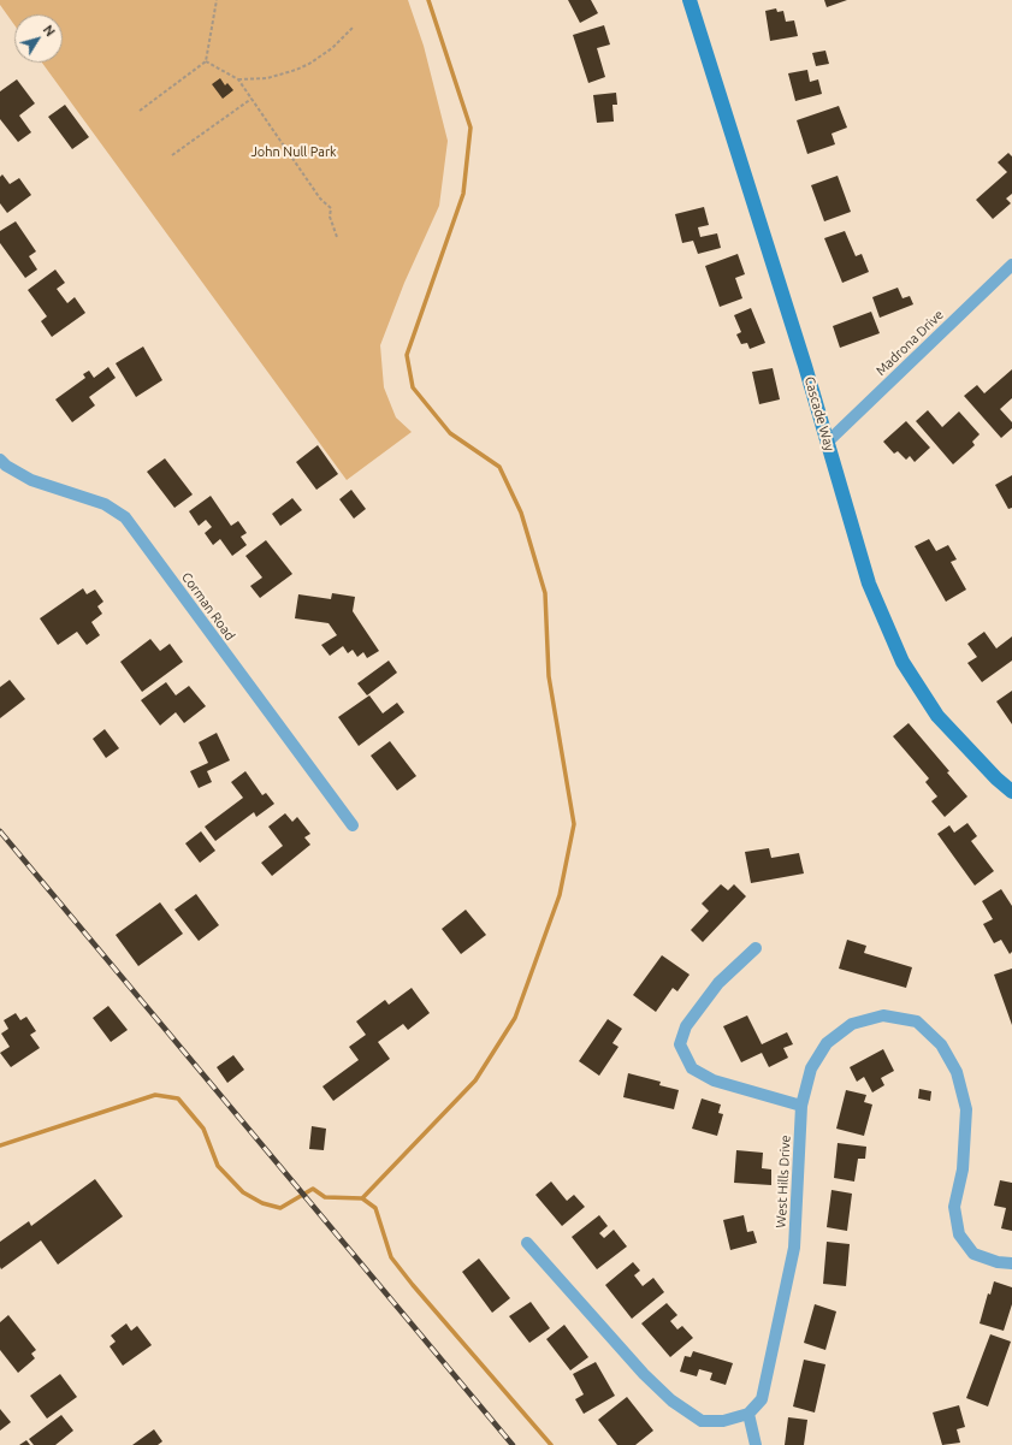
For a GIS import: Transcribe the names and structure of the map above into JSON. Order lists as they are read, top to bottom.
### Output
{
  "streets": {
    "street": [
      "Madrona Drive",
      "Cascade Way",
      "Corman Road",
      "West Hills Drive"
    ]
  },
  "crossings": [
    ["Madrona Drive", "Cascade Way"]
  ],
  "parks": ["John Null Park"],
  "north": "top right"
}
